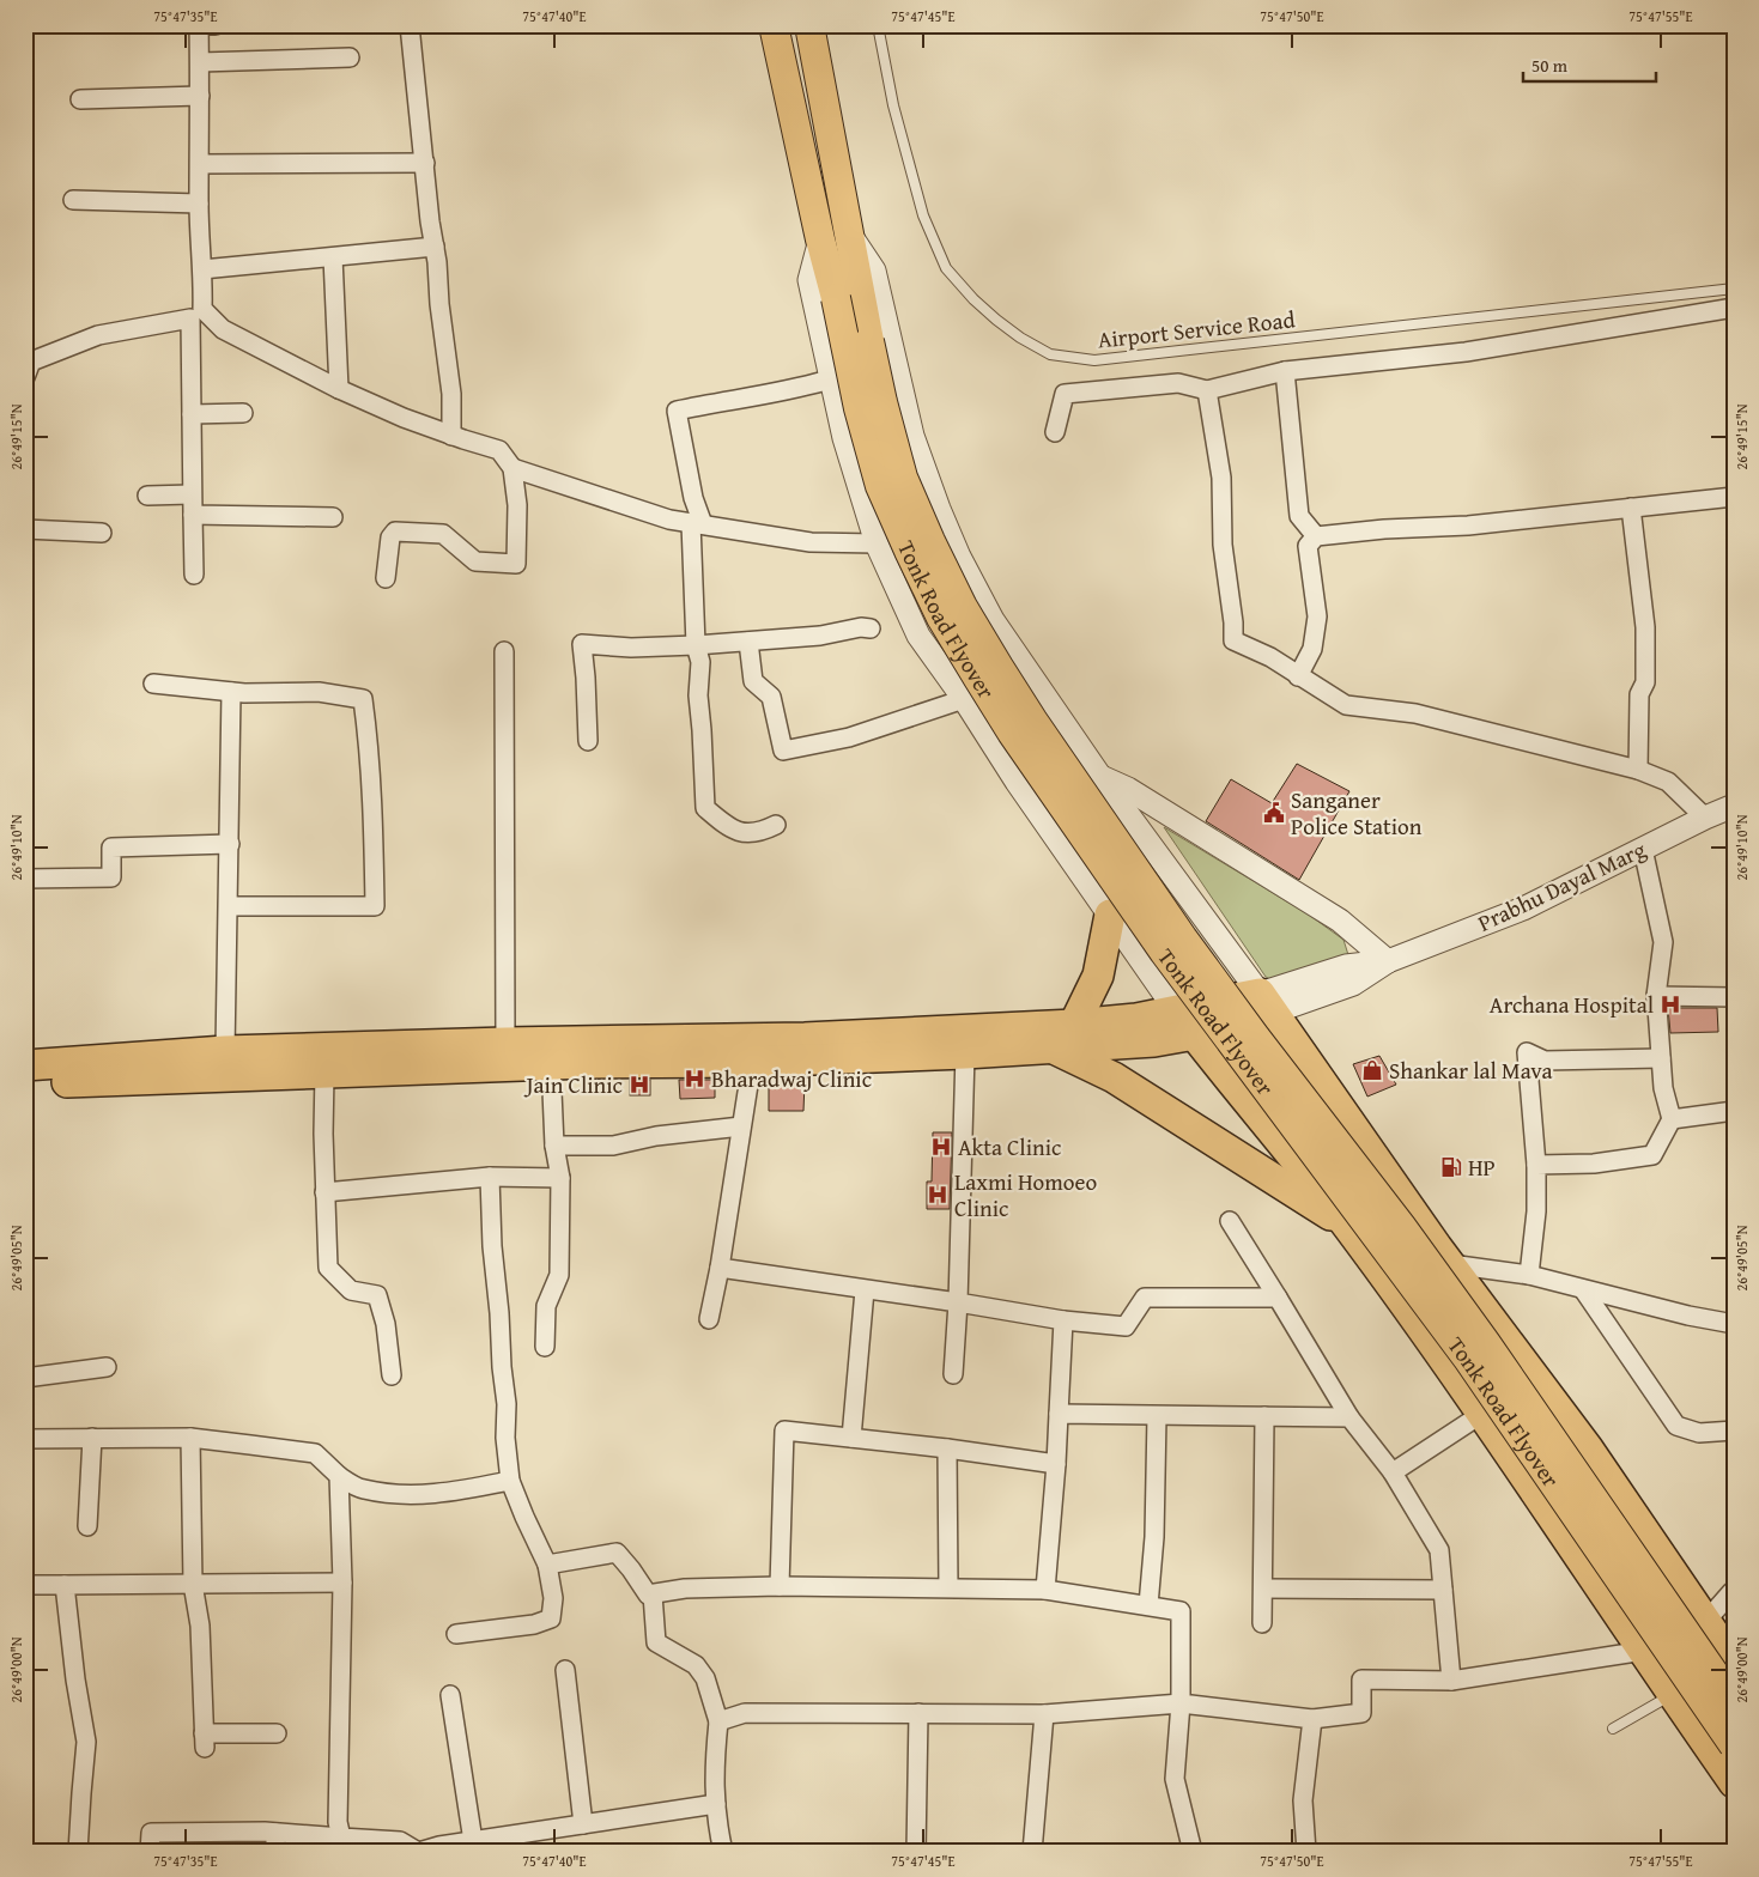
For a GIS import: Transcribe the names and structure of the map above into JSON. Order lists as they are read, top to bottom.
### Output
{
  "streets": {
    "main road": ["Tonk Road Flyover"],
    "street": ["Prabhu Dayal Marg"],
    "lane": ["Airport Service Road"]
  },
  "places": {
    "public building": ["Sanganer Police Station"],
    "hospital": [
      "Archana Hospital",
      "Bharadwaj Clinic",
      "Jain Clinic",
      "Akta Clinic",
      "Laxmi Homoeo Clinic"
    ],
    "shop": ["Shankar lal Mava"],
    "fuel station": ["HP"]
  },
  "scale_bar": "50 m",
  "coordinates": [
    "75°47'35\"E",
    "75°47'40\"E",
    "75°47'45\"E",
    "75°47'50\"E",
    "75°47'55\"E",
    "26°49'15\"N",
    "26°49'10\"N",
    "26°49'05\"N",
    "26°49'00\"N"
  ]
}
